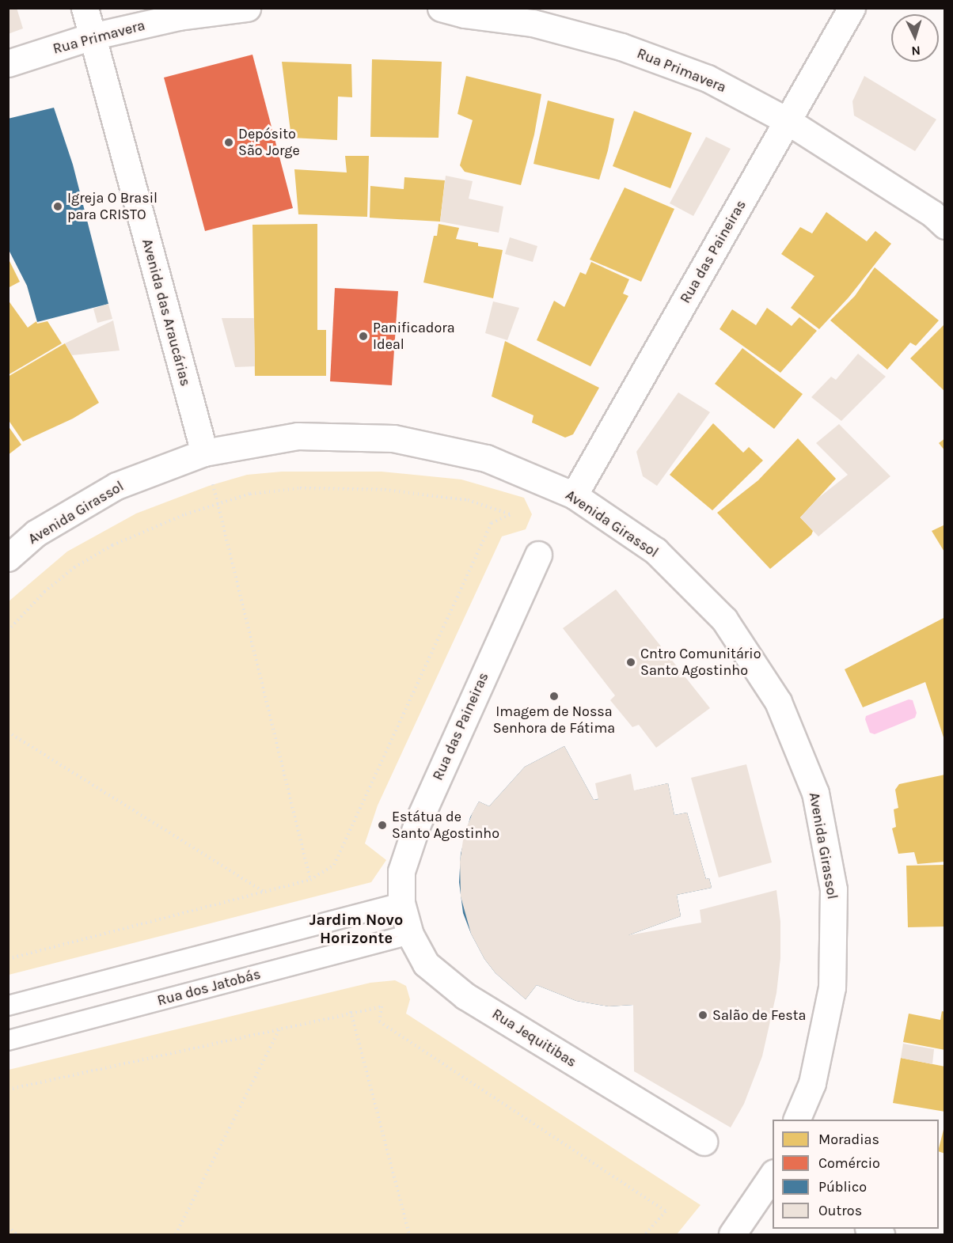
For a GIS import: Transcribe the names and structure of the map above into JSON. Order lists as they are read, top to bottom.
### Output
{
  "streets": {
    "street": [
      "Rua Primavera",
      "Rua das Paineiras",
      "Avenida das Araucárias",
      "Avenida Girassol",
      "Rua Jequitibas"
    ],
    "lane": ["Rua dos Jatobás"]
  },
  "crossings": [
    ["Rua Primavera", "Rua das Paineiras"],
    ["Rua Primavera", "Avenida das Araucárias"],
    ["Rua das Paineiras", "Avenida Girassol"],
    ["Rua das Paineiras", "Rua Jequitibas"],
    ["Avenida das Araucárias", "Avenida Girassol"],
    ["Rua dos Jatobás", "Rua Jequitibas"]
  ],
  "districts": ["Jardim Novo Horizonte"],
  "places": [
    "Depósito São Jorge",
    "Igreja O Brasil para CRISTO",
    "Panificadora Ideal",
    "Cntro Comunitário Santo Agostinho",
    "Imagem de Nossa Senhora de Fátima",
    "Estátua de Santo Agostinho",
    "Salão de Festa"
  ],
  "legend": [
    "Moradias",
    "Comércio",
    "Público",
    "Outros"
  ],
  "north": "bottom"
}
